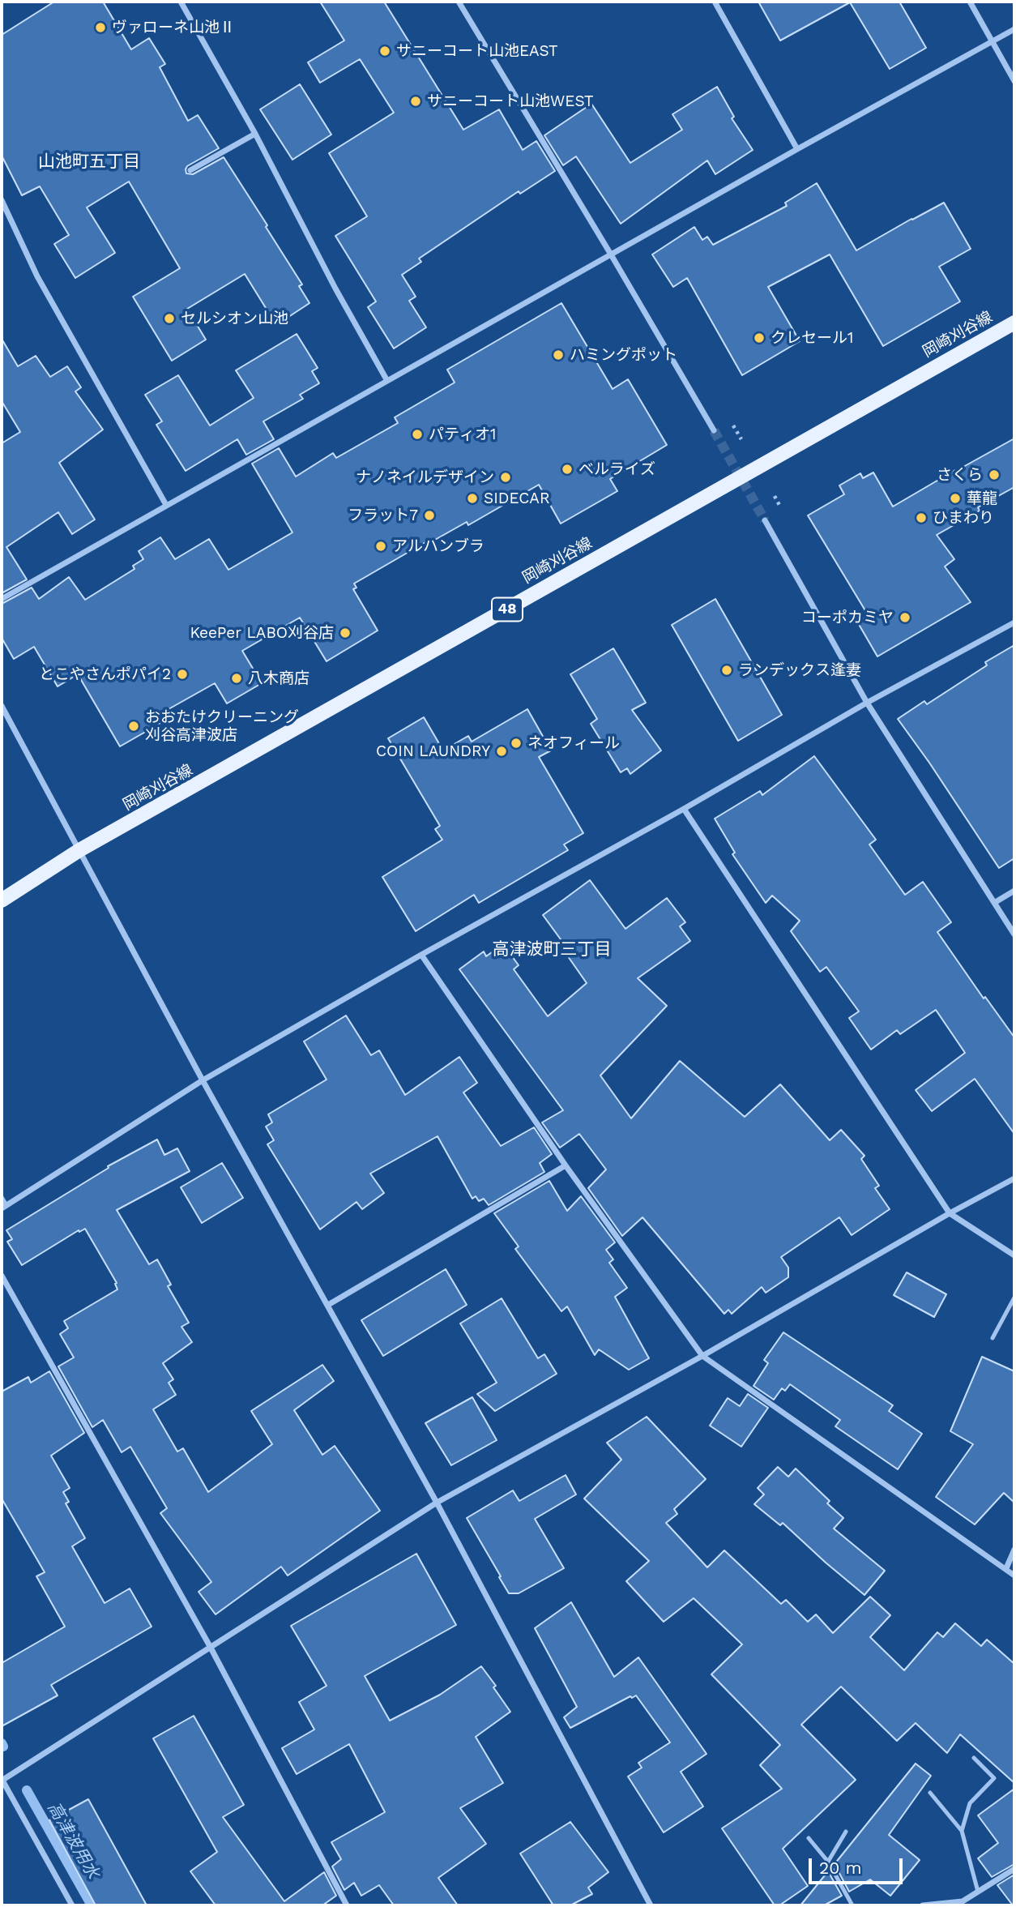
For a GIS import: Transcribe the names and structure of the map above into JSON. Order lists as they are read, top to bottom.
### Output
{
  "streets": {
    "main road": ["岡崎刈谷線", "48"]
  },
  "districts": ["山池町五丁目", "高津波町三丁目"],
  "water": ["高津波用水"],
  "places": [
    "ヴァローネ山池Ⅱ",
    "サニーコート山池EAST",
    "サニーコート山池WEST",
    "セルシオン山池",
    "クレセール1",
    "ハミングポット",
    "パティオ1",
    "ベルライズ",
    "さくら",
    "ナノネイルデザイン",
    "SIDECAR",
    "華龍",
    "フラット7",
    "ひまわり",
    "アルハンブラ",
    "コーポカミヤ",
    "KeePer LABO刈谷店",
    "ランデックス逢妻",
    "とこやさんポパイ2",
    "八木商店",
    "おおたけクリーニング 刈谷高津波店",
    "ネオフィール",
    "COIN LAUNDRY"
  ],
  "scale_bar": "20 m"
}
